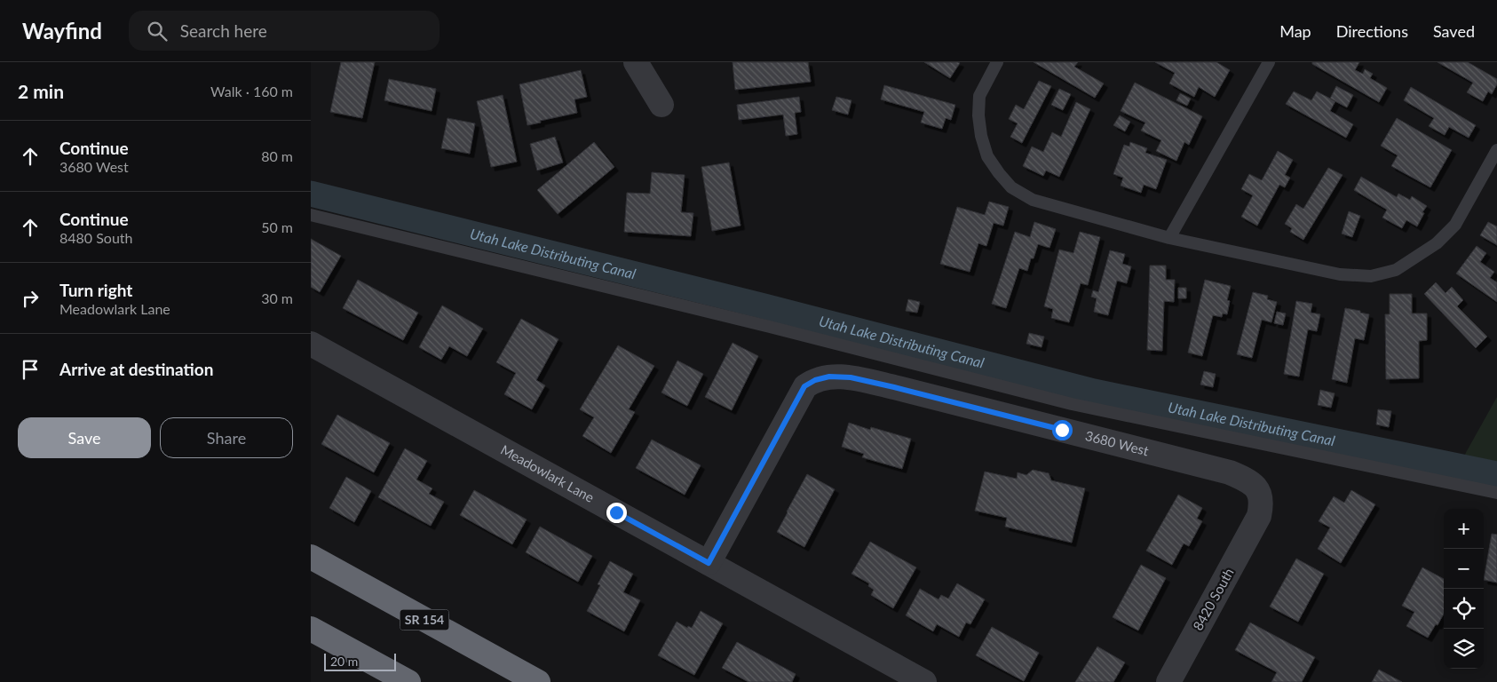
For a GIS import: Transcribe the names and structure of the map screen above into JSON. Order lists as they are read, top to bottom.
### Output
{
  "streets": {
    "highway": ["SR 154"],
    "street": ["3680 West", "Meadowlark Lane", "8420 South"]
  },
  "crossings": [
    ["3680 West", "Meadowlark Lane"],
    ["3680 West", "8420 South"]
  ],
  "water": ["Utah Lake Distributing Canal"],
  "scale_bar": "20 m",
  "page": {
    "header": "Wayfind",
    "search": "Search here",
    "nav": ["Map", "Directions", "Saved"],
    "heading": ["2 min", "Walk · 160 m"],
    "list": [
      ["Continue", "3680 West", "80 m"],
      ["Continue", "8480 South", "50 m"],
      ["Turn right", "Meadowlark Lane", "30 m"],
      "Arrive at destination"
    ],
    "buttons": ["Save", "Share"],
    "map_buttons": ["+", "−"],
    "scale": "20 m"
  }
}
